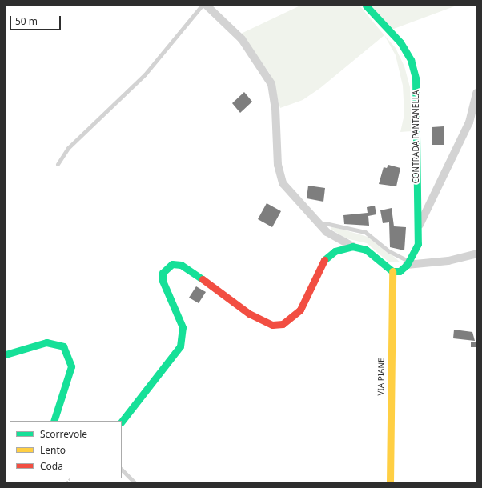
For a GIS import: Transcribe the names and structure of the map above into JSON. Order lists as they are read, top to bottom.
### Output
{
  "streets": {
    "street": ["CONTRADA PANTANELLA", "VIA PIANE"]
  },
  "legend": ["Scorrevole", "Lento", "Coda"],
  "scale_bar": "50 m"
}
